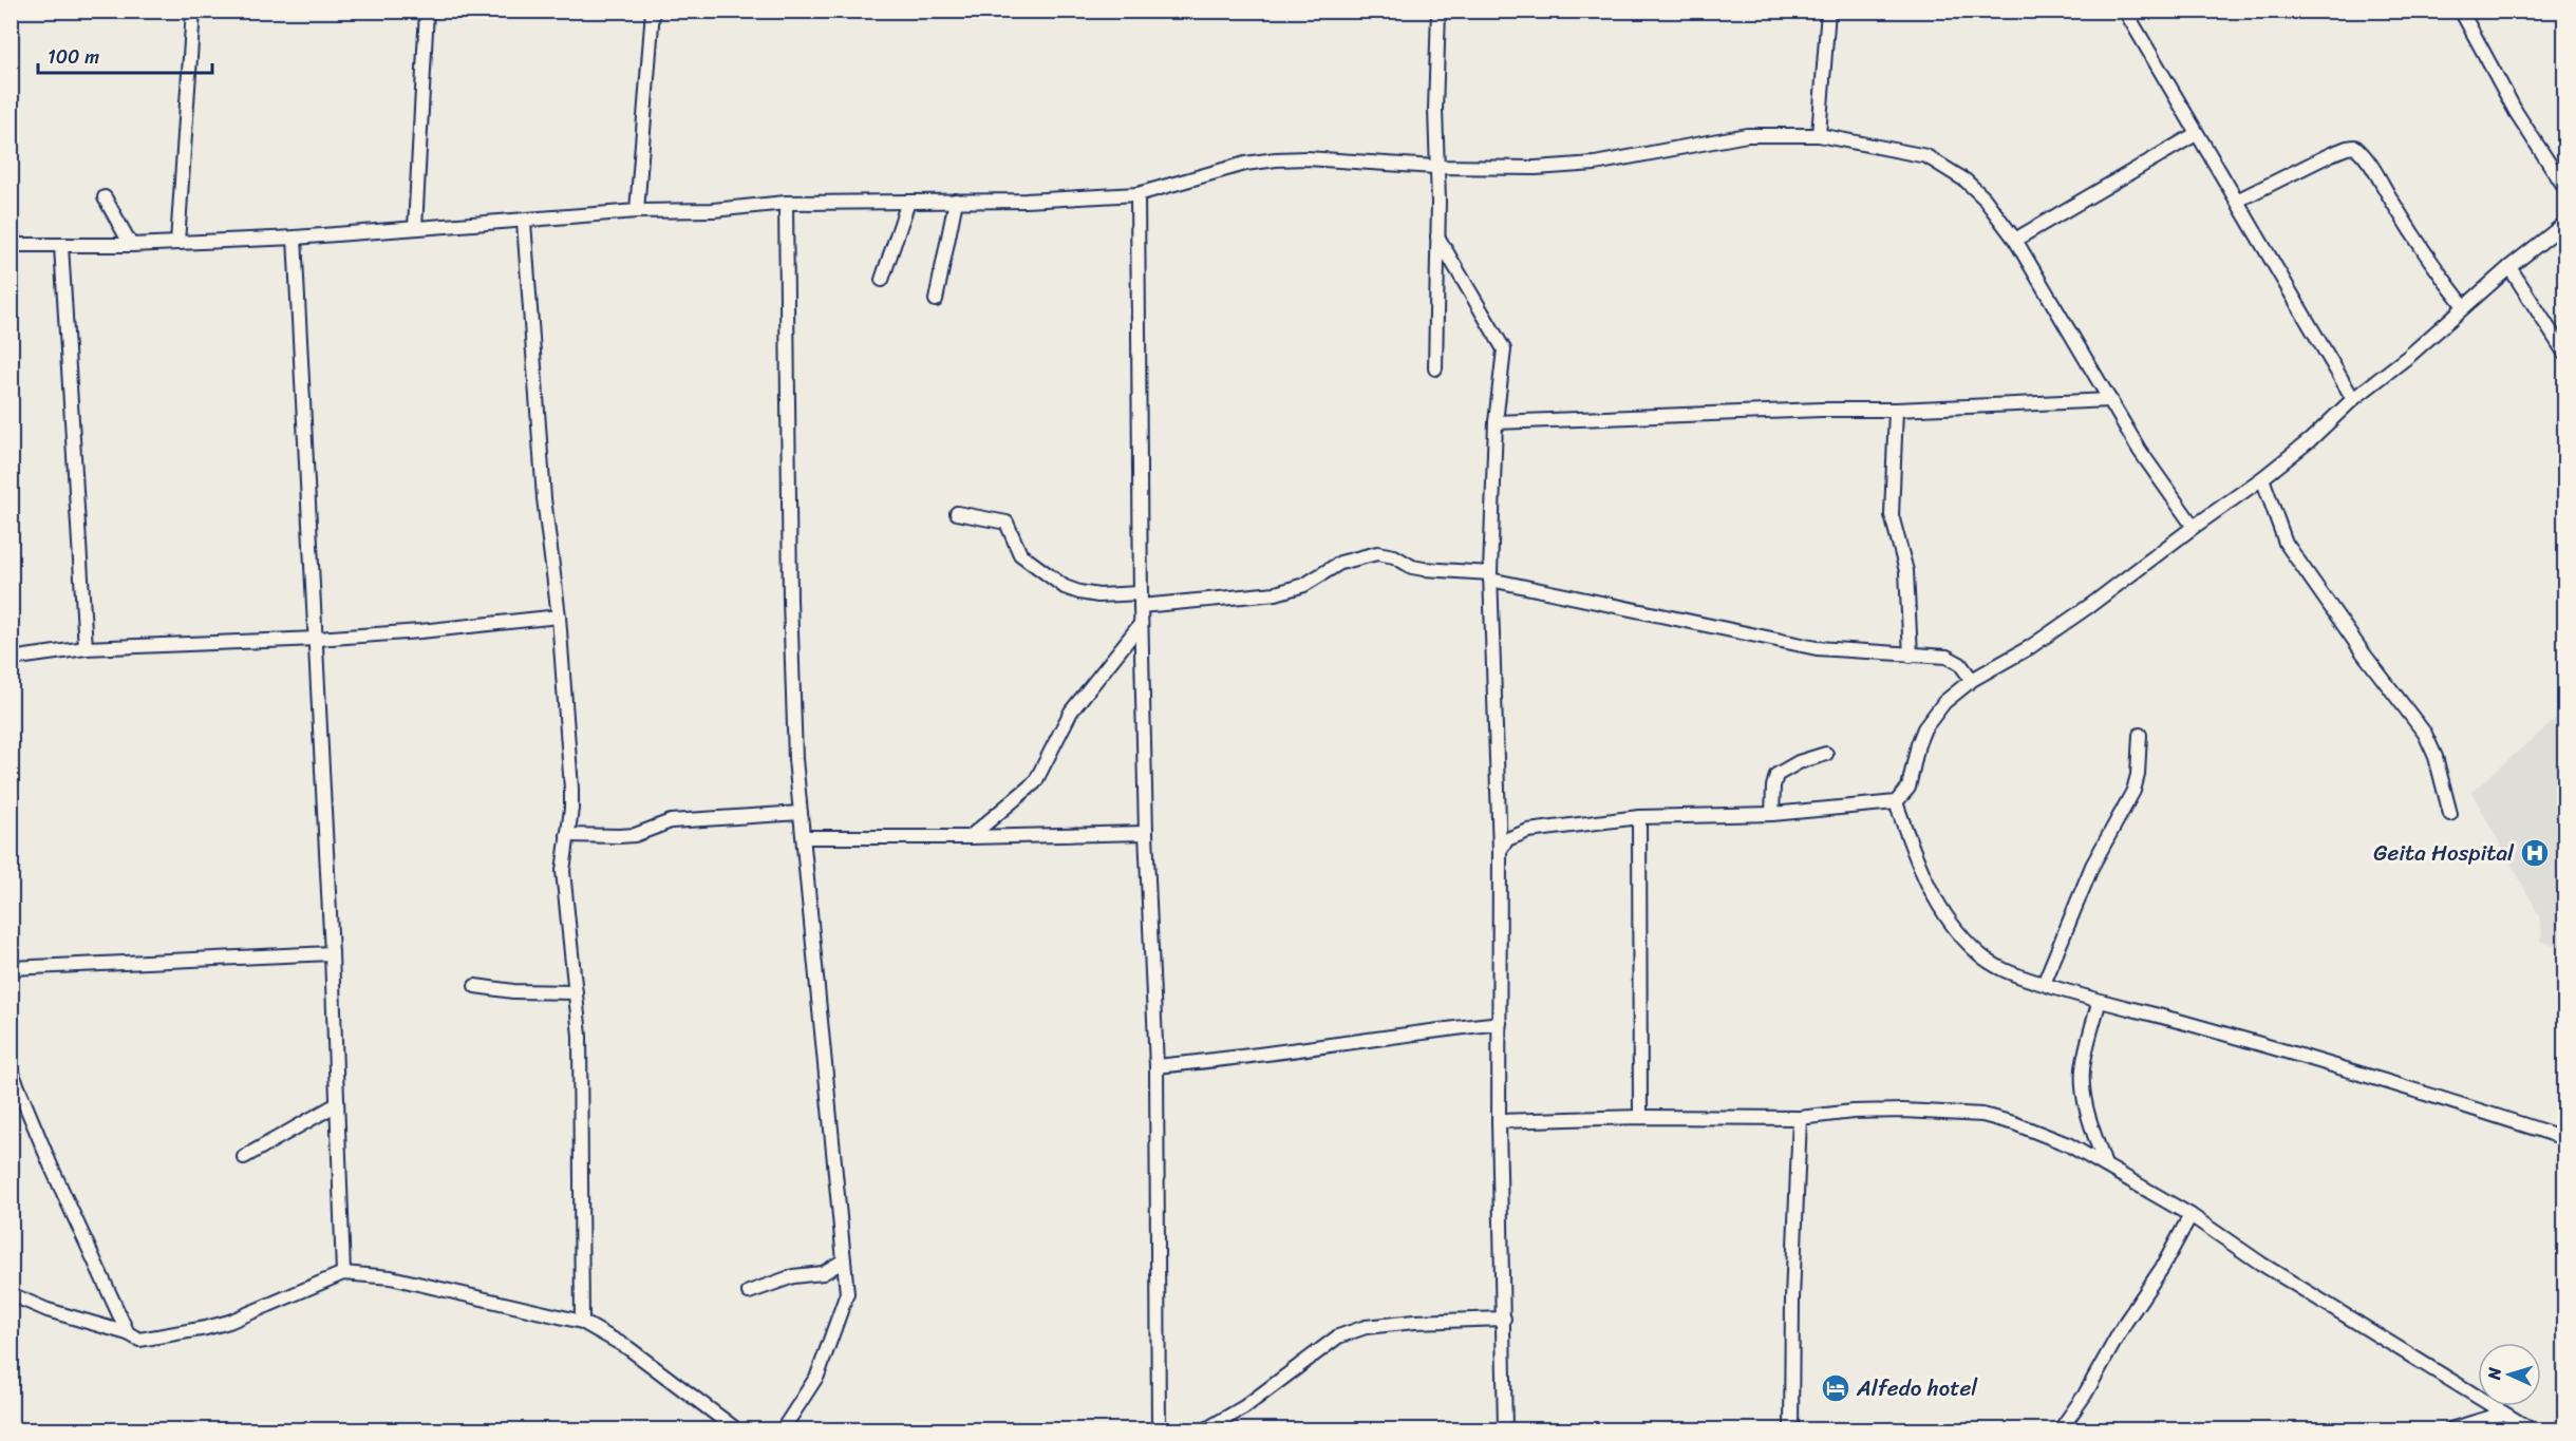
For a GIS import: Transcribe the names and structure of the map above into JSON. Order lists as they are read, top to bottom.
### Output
{
  "places": {
    "hospital": ["Geita Hospital"],
    "hotel": ["Alfedo hotel"]
  },
  "scale_bar": "100 m",
  "north": "left"
}
